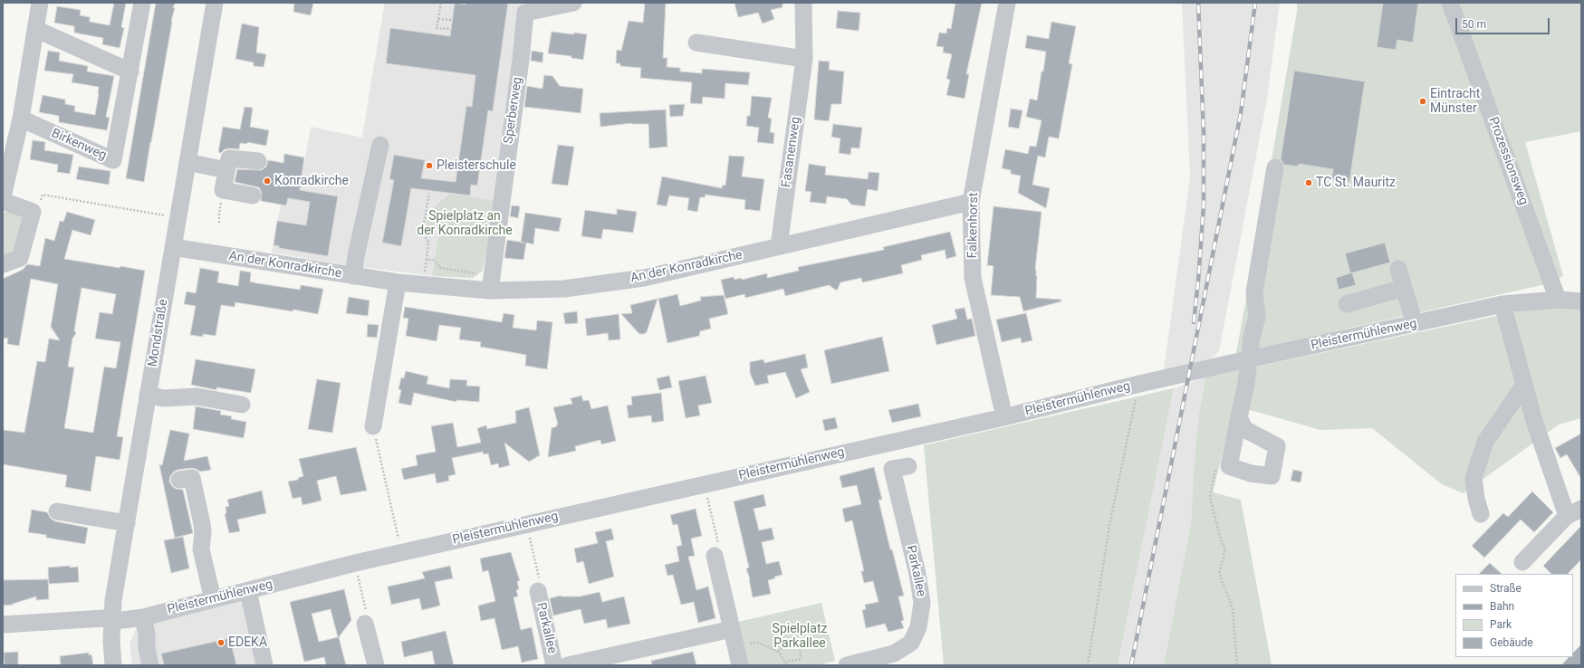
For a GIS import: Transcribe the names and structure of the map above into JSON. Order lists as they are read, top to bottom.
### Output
{
  "streets": {
    "street": [
      "Sperberweg",
      "Birkenweg",
      "Fasanenweg",
      "Prozessionsweg",
      "Falkenhorst",
      "An der Konradkirche",
      "Mondstraße",
      "Pleistermühlenweg",
      "Parkallee"
    ]
  },
  "crossings": [
    ["Sperberweg", "An der Konradkirche"],
    ["Fasanenweg", "An der Konradkirche"],
    ["Prozessionsweg", "Pleistermühlenweg"],
    ["Falkenhorst", "An der Konradkirche"],
    ["An der Konradkirche", "Mondstraße"],
    ["Mondstraße", "Pleistermühlenweg"]
  ],
  "parks": ["Spielplatz an der Konradkirche", "Spielplatz Parkallee"],
  "places": [
    "Eintracht Münster",
    "Pleisterschule",
    "Konradkirche",
    "TC St. Mauritz",
    "EDEKA"
  ],
  "legend": [
    "Straße",
    "Bahn",
    "Park",
    "Gebäude"
  ],
  "scale_bar": "50 m"
}
